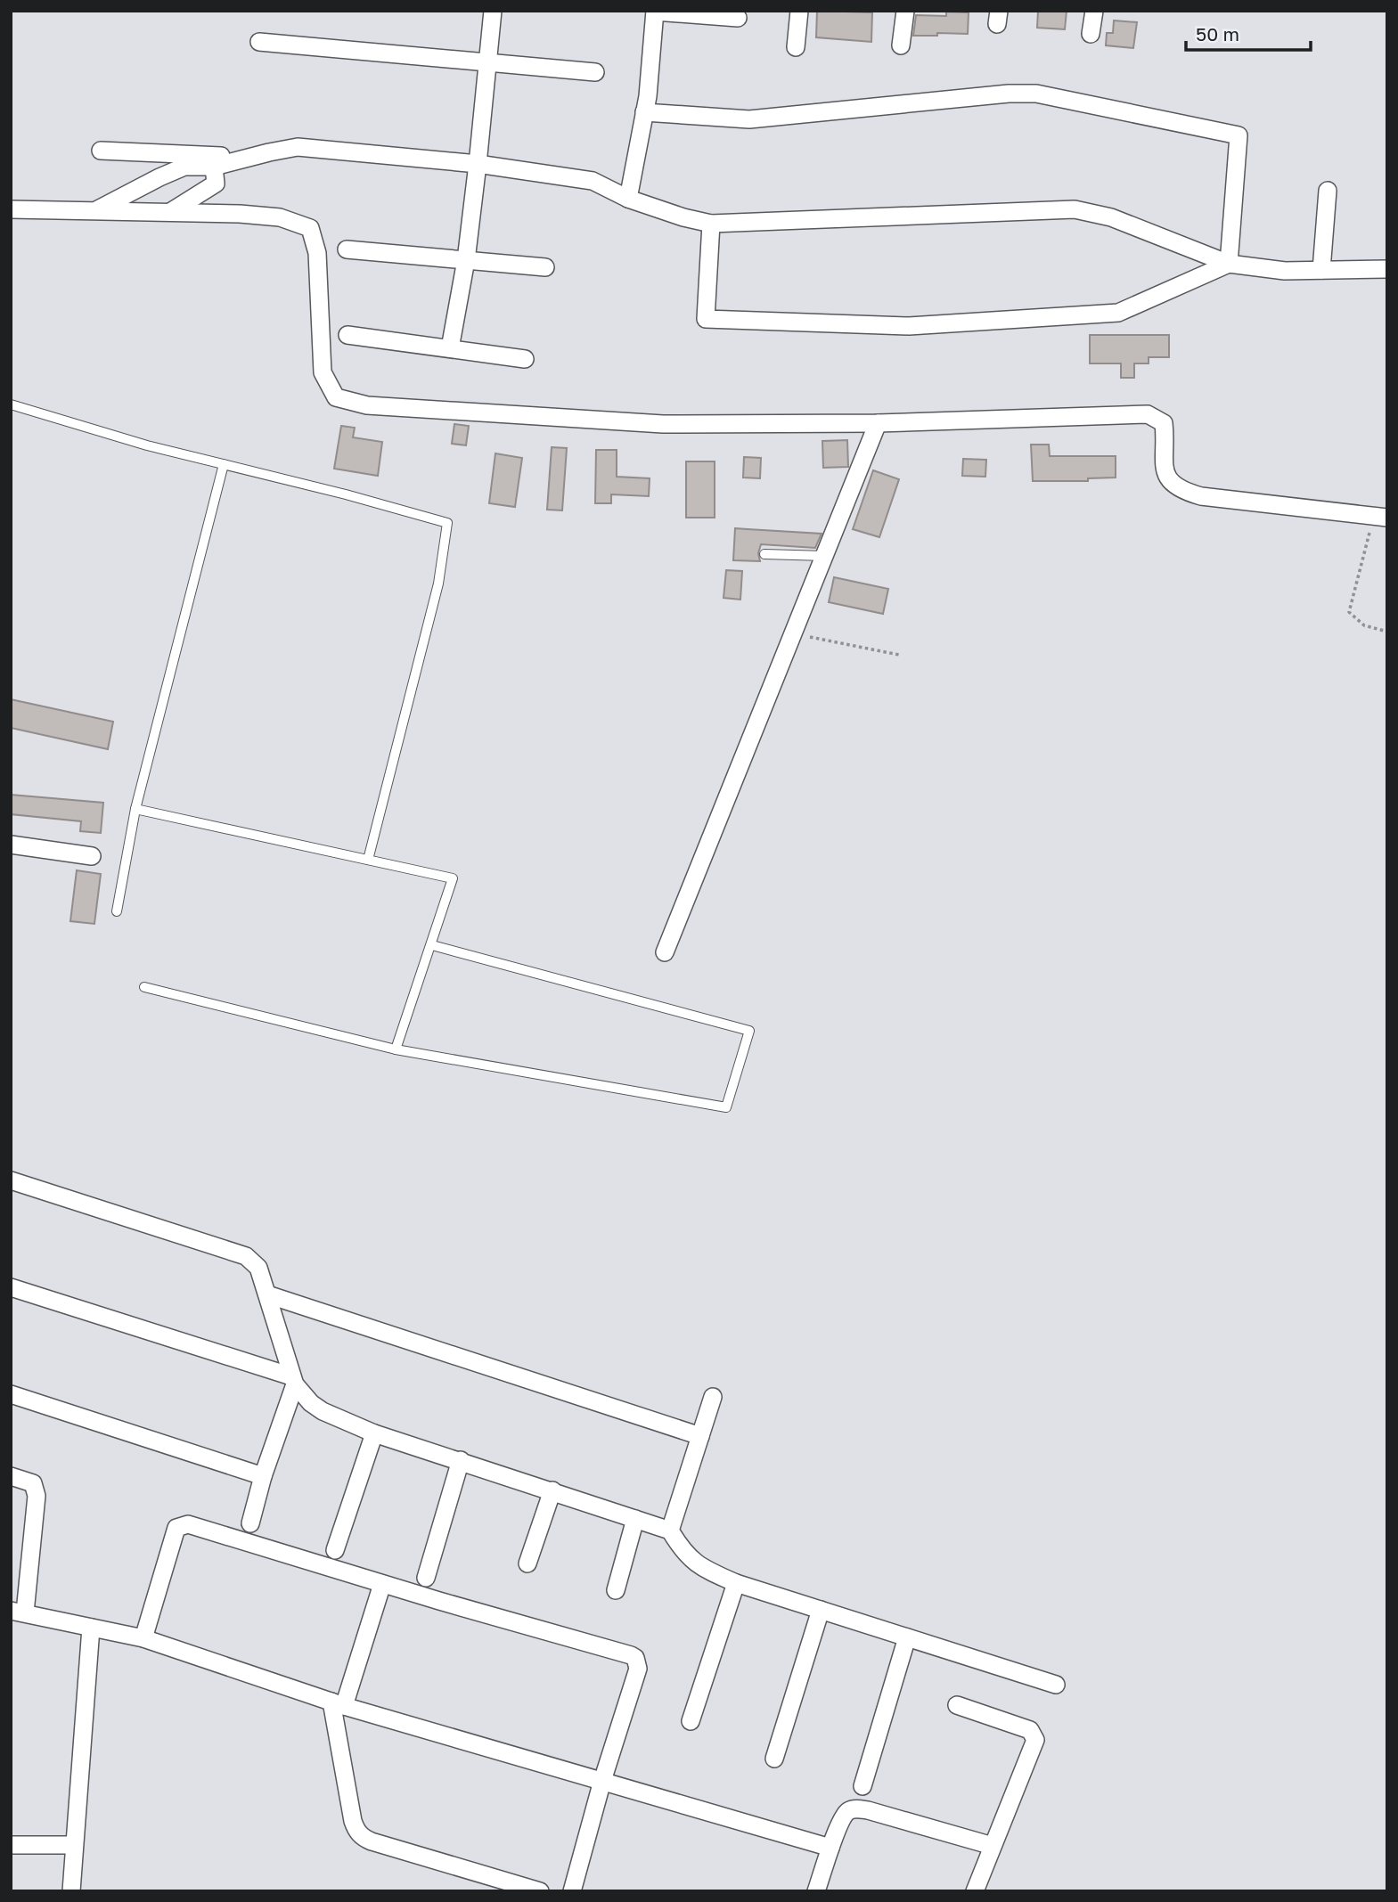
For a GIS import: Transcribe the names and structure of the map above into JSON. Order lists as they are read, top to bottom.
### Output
{
  "scale_bar": "50 m"
}
